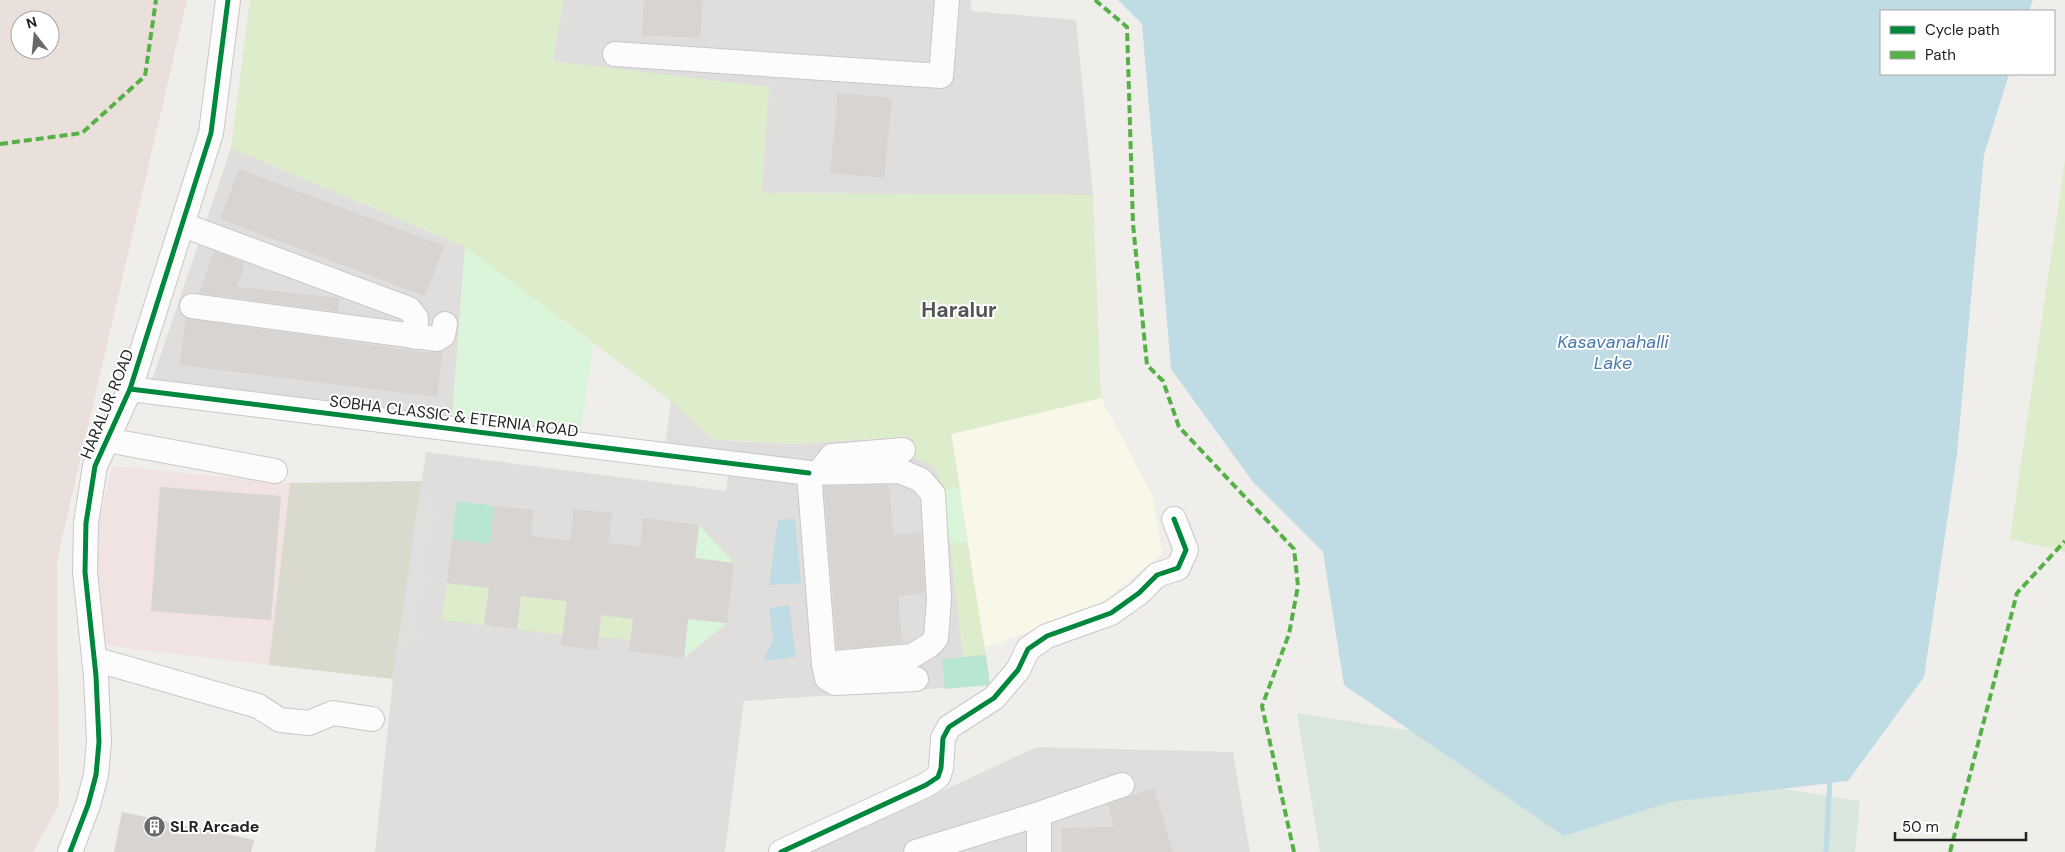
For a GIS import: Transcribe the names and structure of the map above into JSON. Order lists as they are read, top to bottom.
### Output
{
  "streets": {
    "street": ["HARALUR ROAD", "SOBHA CLASSIC & ETERNIA ROAD"]
  },
  "crossings": [
    ["HARALUR ROAD", "SOBHA CLASSIC & ETERNIA ROAD"]
  ],
  "districts": ["Haralur"],
  "water": ["Kasavanahalli Lake"],
  "places": {
    "building": ["SLR Arcade"]
  },
  "legend": ["Cycle path", "Path"],
  "scale_bar": "50 m",
  "north": "top"
}
